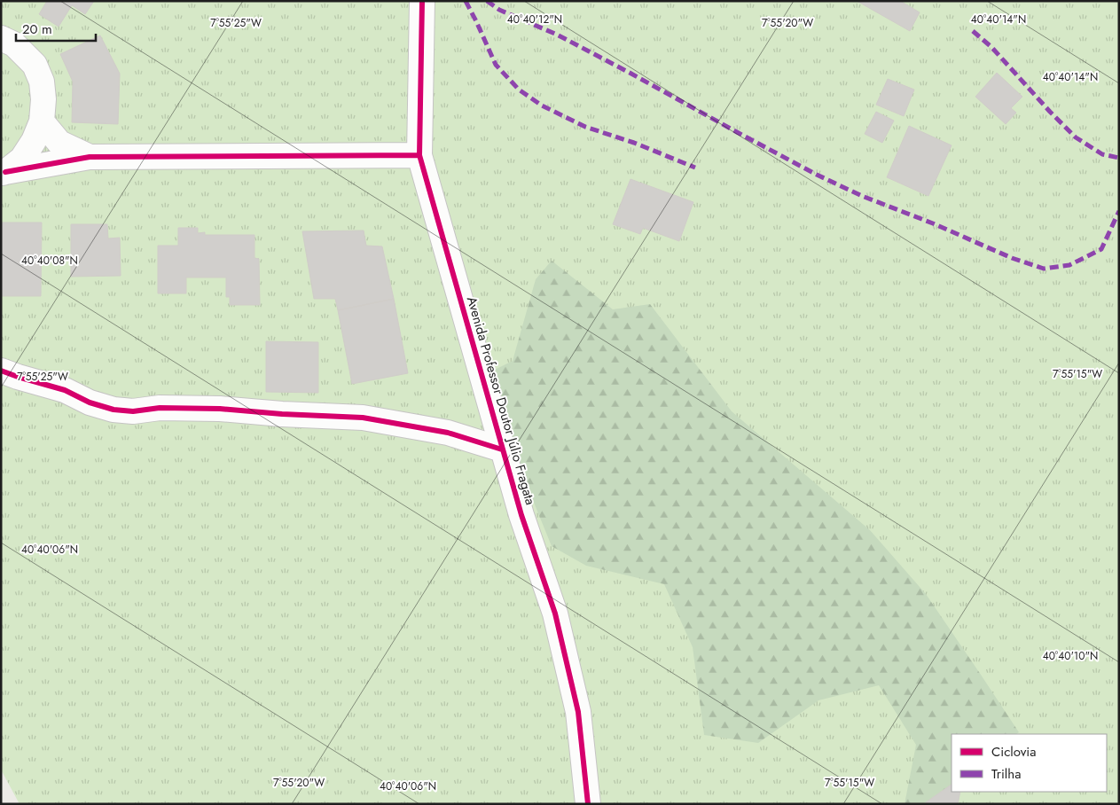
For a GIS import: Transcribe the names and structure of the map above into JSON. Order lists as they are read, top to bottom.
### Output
{
  "streets": {
    "street": ["Avenida Professor Doutor Júlio Fragata"]
  },
  "legend": ["Ciclovia", "Trilha"],
  "scale_bar": "20 m",
  "coordinates": [
    "40°40'12\"N",
    "40°40'14\"N",
    "7°55'25\"W",
    "7°55'20\"W",
    "40°40'08\"N",
    "7°55'15\"W",
    "40°40'06\"N",
    "40°40'10\"N"
  ]
}
